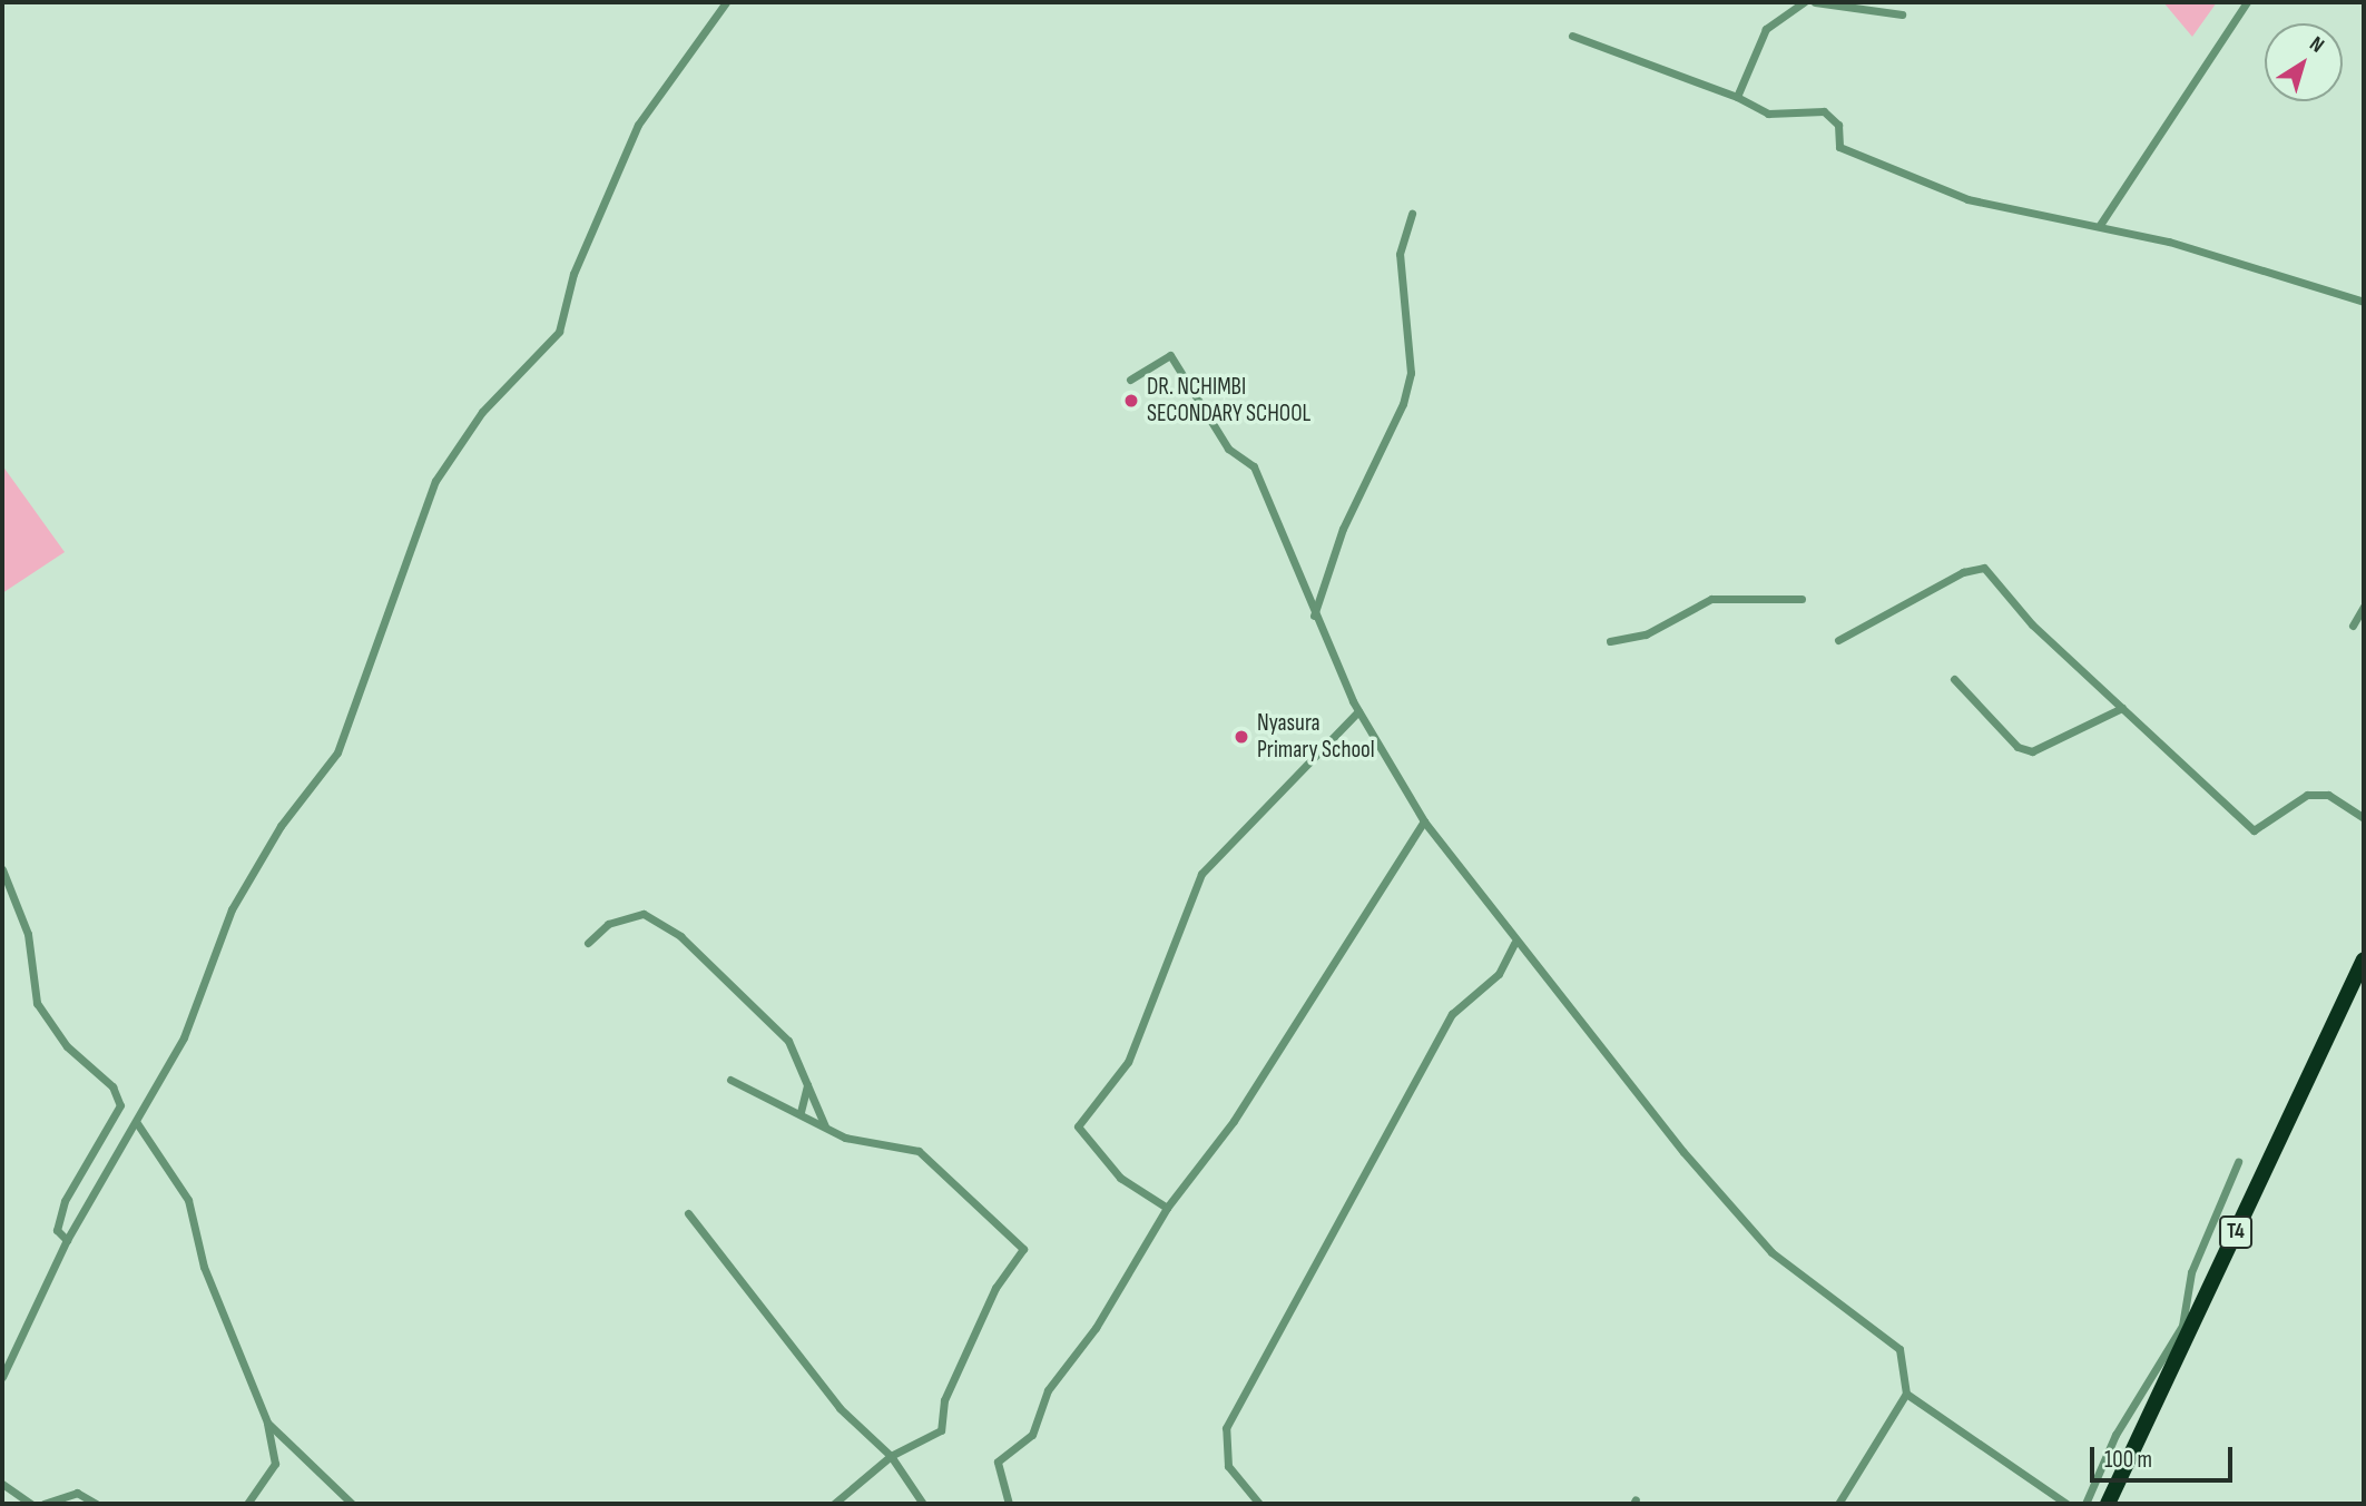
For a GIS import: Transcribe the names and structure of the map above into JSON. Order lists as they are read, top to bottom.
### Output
{
  "streets": {
    "highway": ["T4"]
  },
  "places": ["DR. NCHIMBI SECONDARY SCHOOL", "Nyasura Primary School"],
  "scale_bar": "100 m",
  "north": "top right"
}
